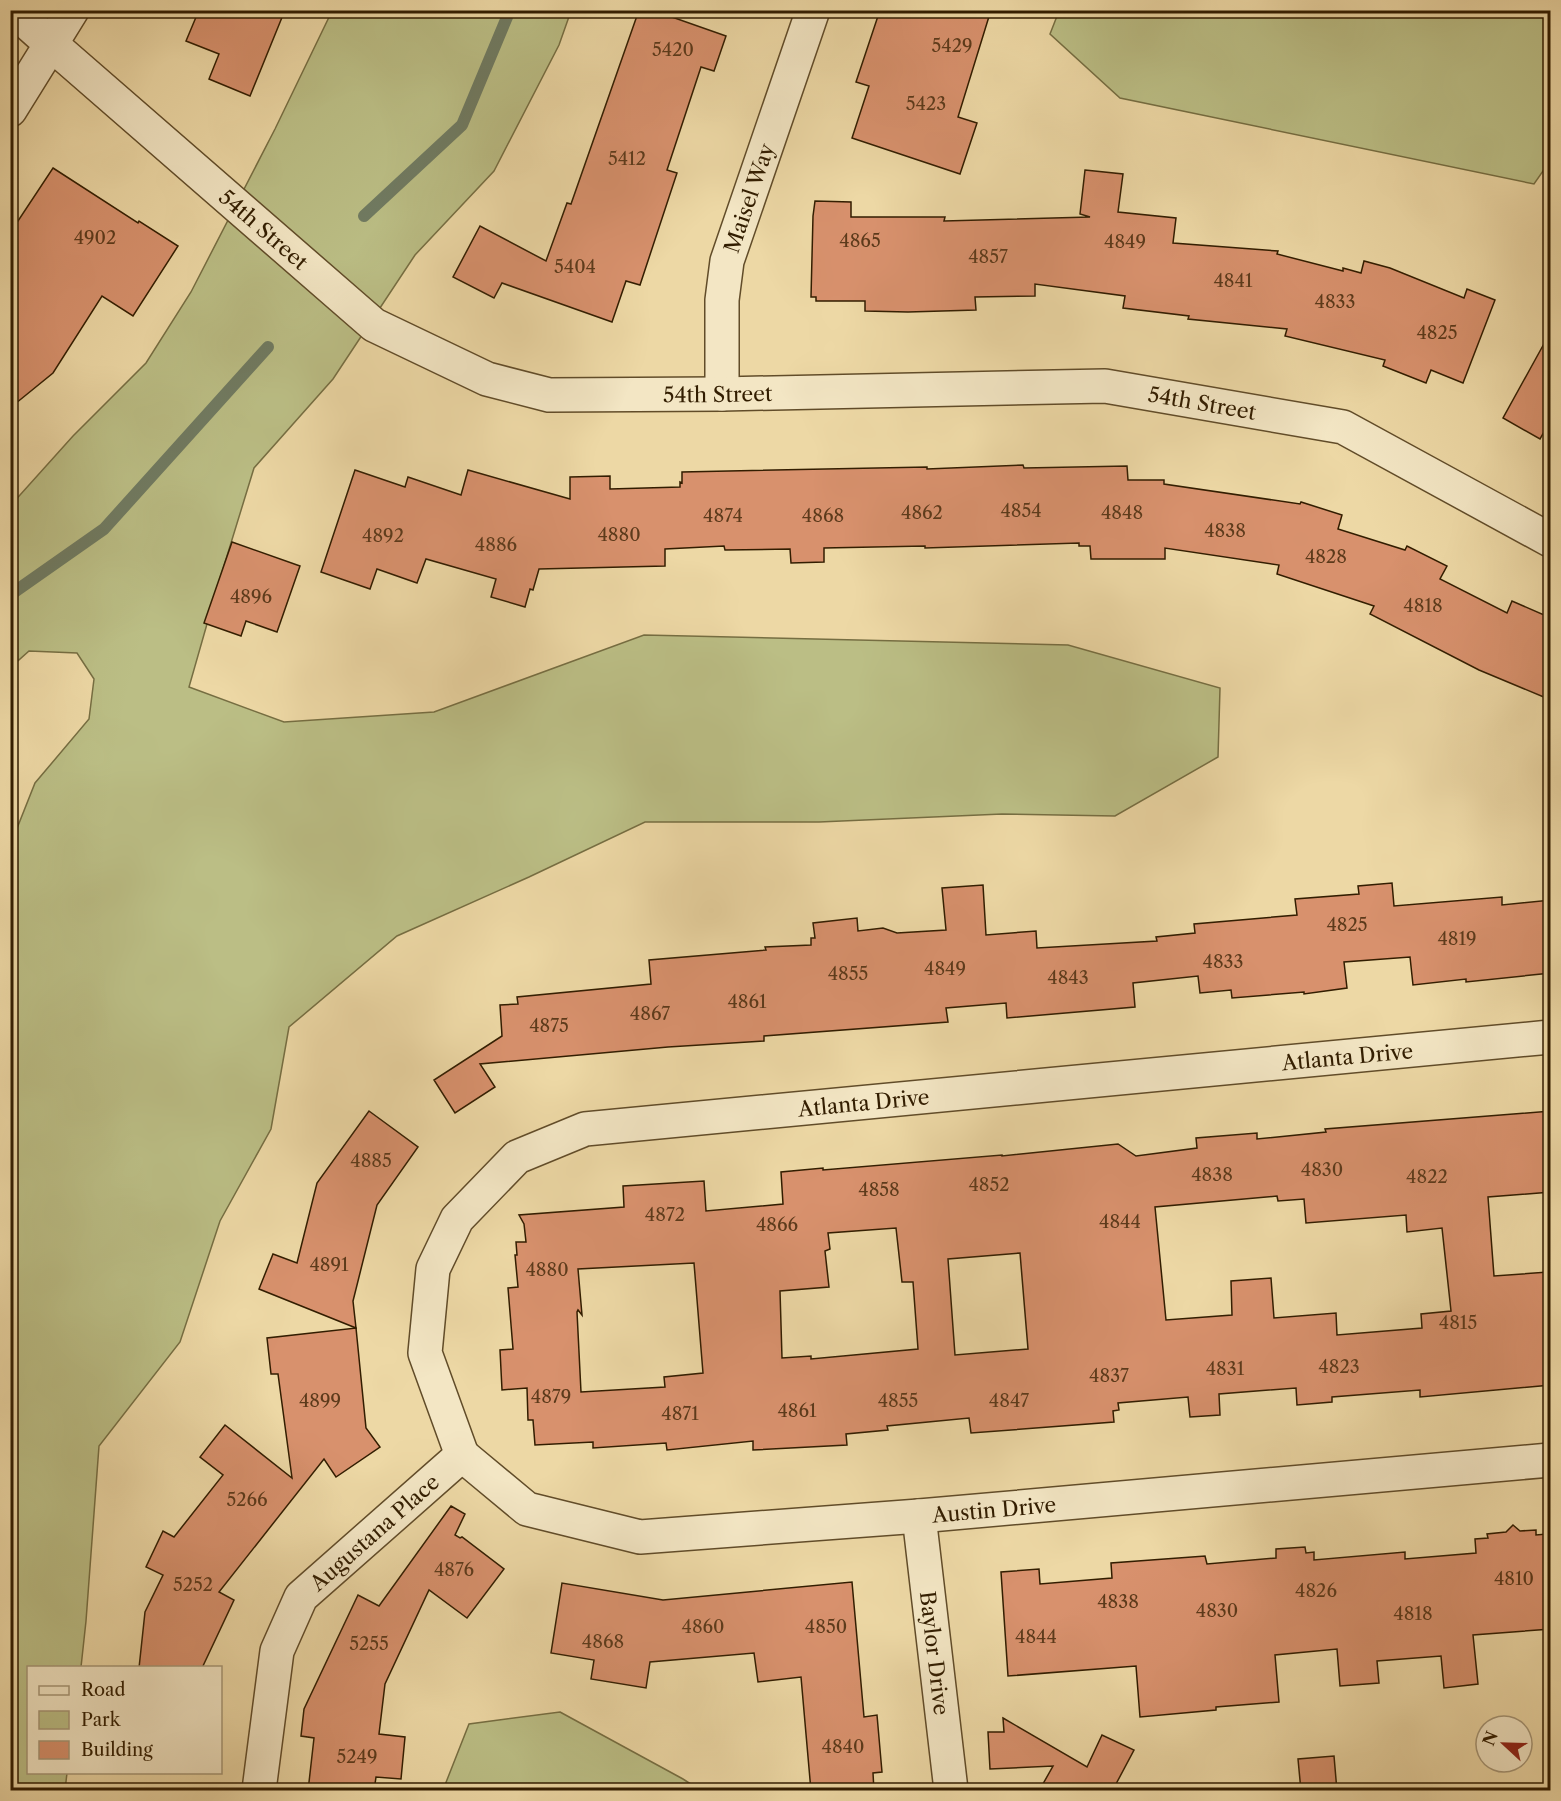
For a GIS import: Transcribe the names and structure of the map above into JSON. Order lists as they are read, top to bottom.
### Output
{
  "streets": {
    "street": [
      "Maisel Way",
      "54th Street",
      "Atlanta Drive",
      "Austin Drive",
      "Augustana Place",
      "Baylor Drive"
    ]
  },
  "crossings": [
    ["Maisel Way", "54th Street"],
    ["Atlanta Drive", "Austin Drive"],
    ["Atlanta Drive", "Augustana Place"],
    ["Austin Drive", "Augustana Place"],
    ["Austin Drive", "Baylor Drive"]
  ],
  "house_numbers": [
    "5429",
    "5420",
    "5423",
    "5412",
    "4902",
    "4865",
    "4849",
    "4857",
    "5404",
    "4841",
    "4833",
    "4825",
    "4854",
    "4862",
    "4848",
    "4874",
    "4868",
    "4838",
    "4880",
    "4892",
    "4886",
    "4828",
    "4896",
    "4818",
    "4825",
    "4819",
    "4833",
    "4849",
    "4855",
    "4843",
    "4861",
    "4867",
    "4875",
    "4885",
    "4830",
    "4838",
    "4822",
    "4852",
    "4858",
    "4872",
    "4844",
    "4866",
    "4891",
    "4880",
    "4815",
    "4823",
    "4831",
    "4837",
    "4879",
    "4899",
    "4855",
    "4847",
    "4861",
    "4871",
    "5266",
    "4876",
    "4810",
    "5252",
    "4826",
    "4838",
    "4830",
    "4818",
    "4860",
    "4850",
    "4844",
    "4868",
    "5255",
    "4840",
    "5249"
  ],
  "legend": ["Road", "Park", "Building"],
  "north": "left"
}
